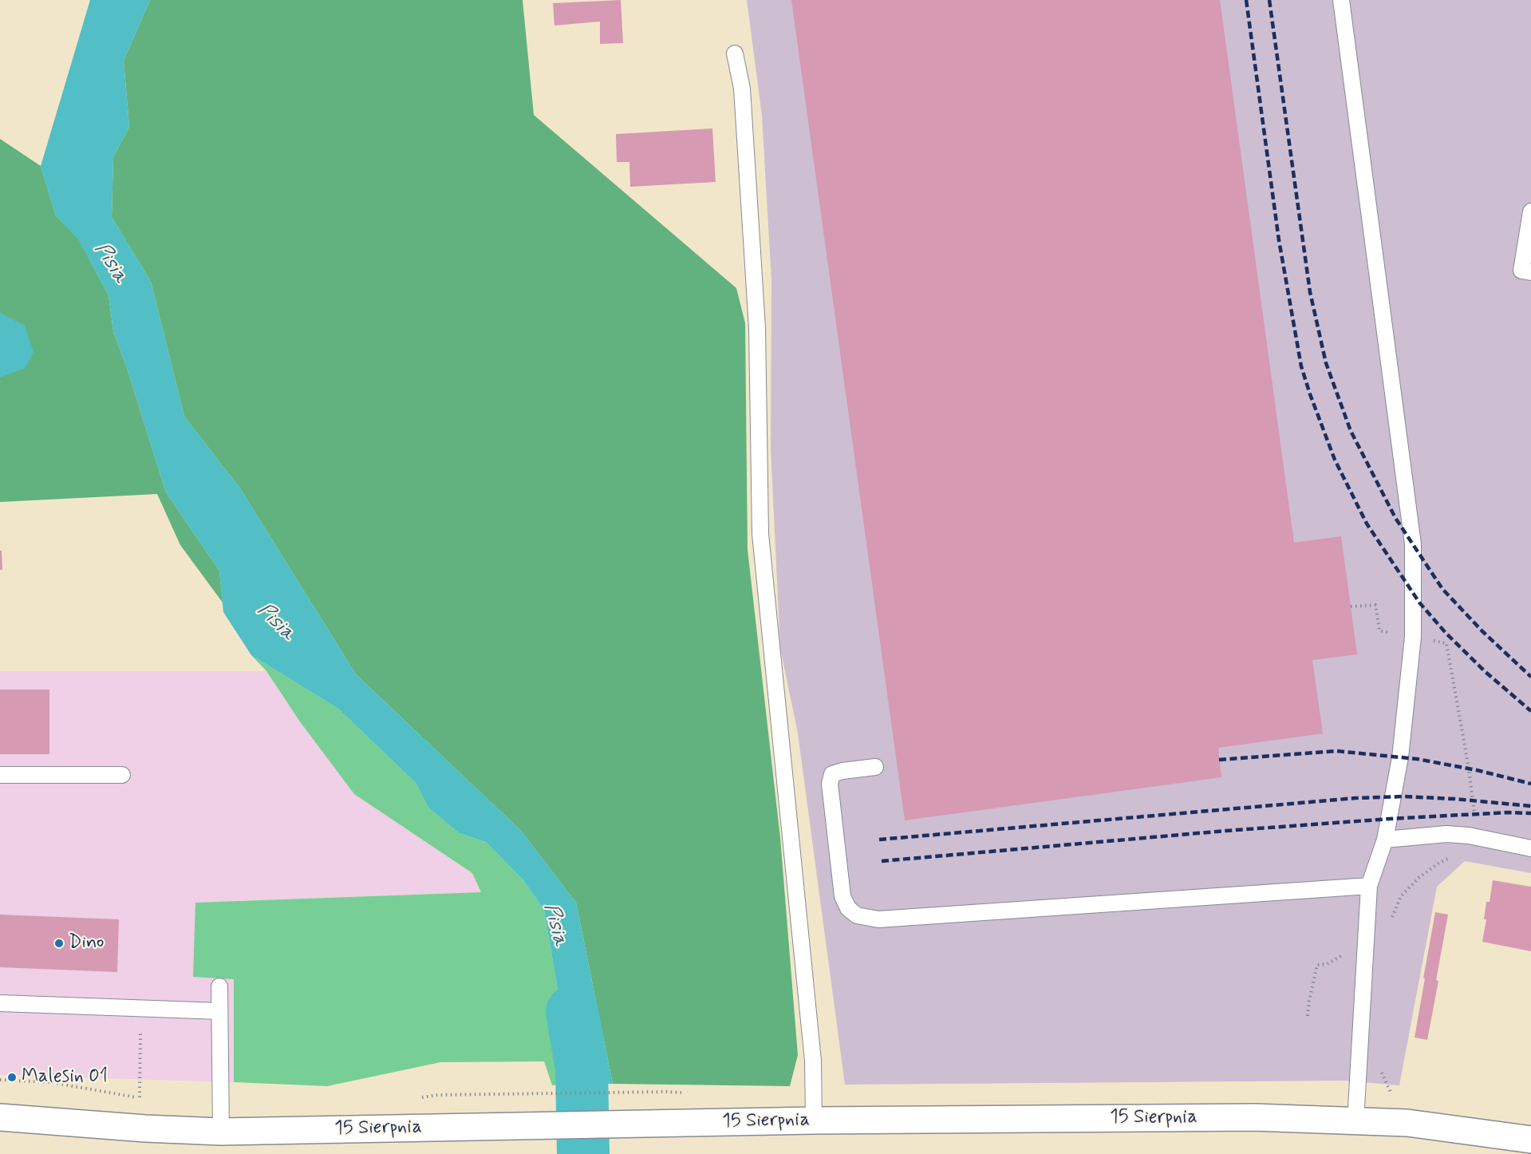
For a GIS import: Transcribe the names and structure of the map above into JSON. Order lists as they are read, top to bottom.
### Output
{
  "streets": {
    "main road": ["15 Sierpnia"]
  },
  "water": ["Pisia"],
  "places": ["Dino", "Malesin 01"]
}
